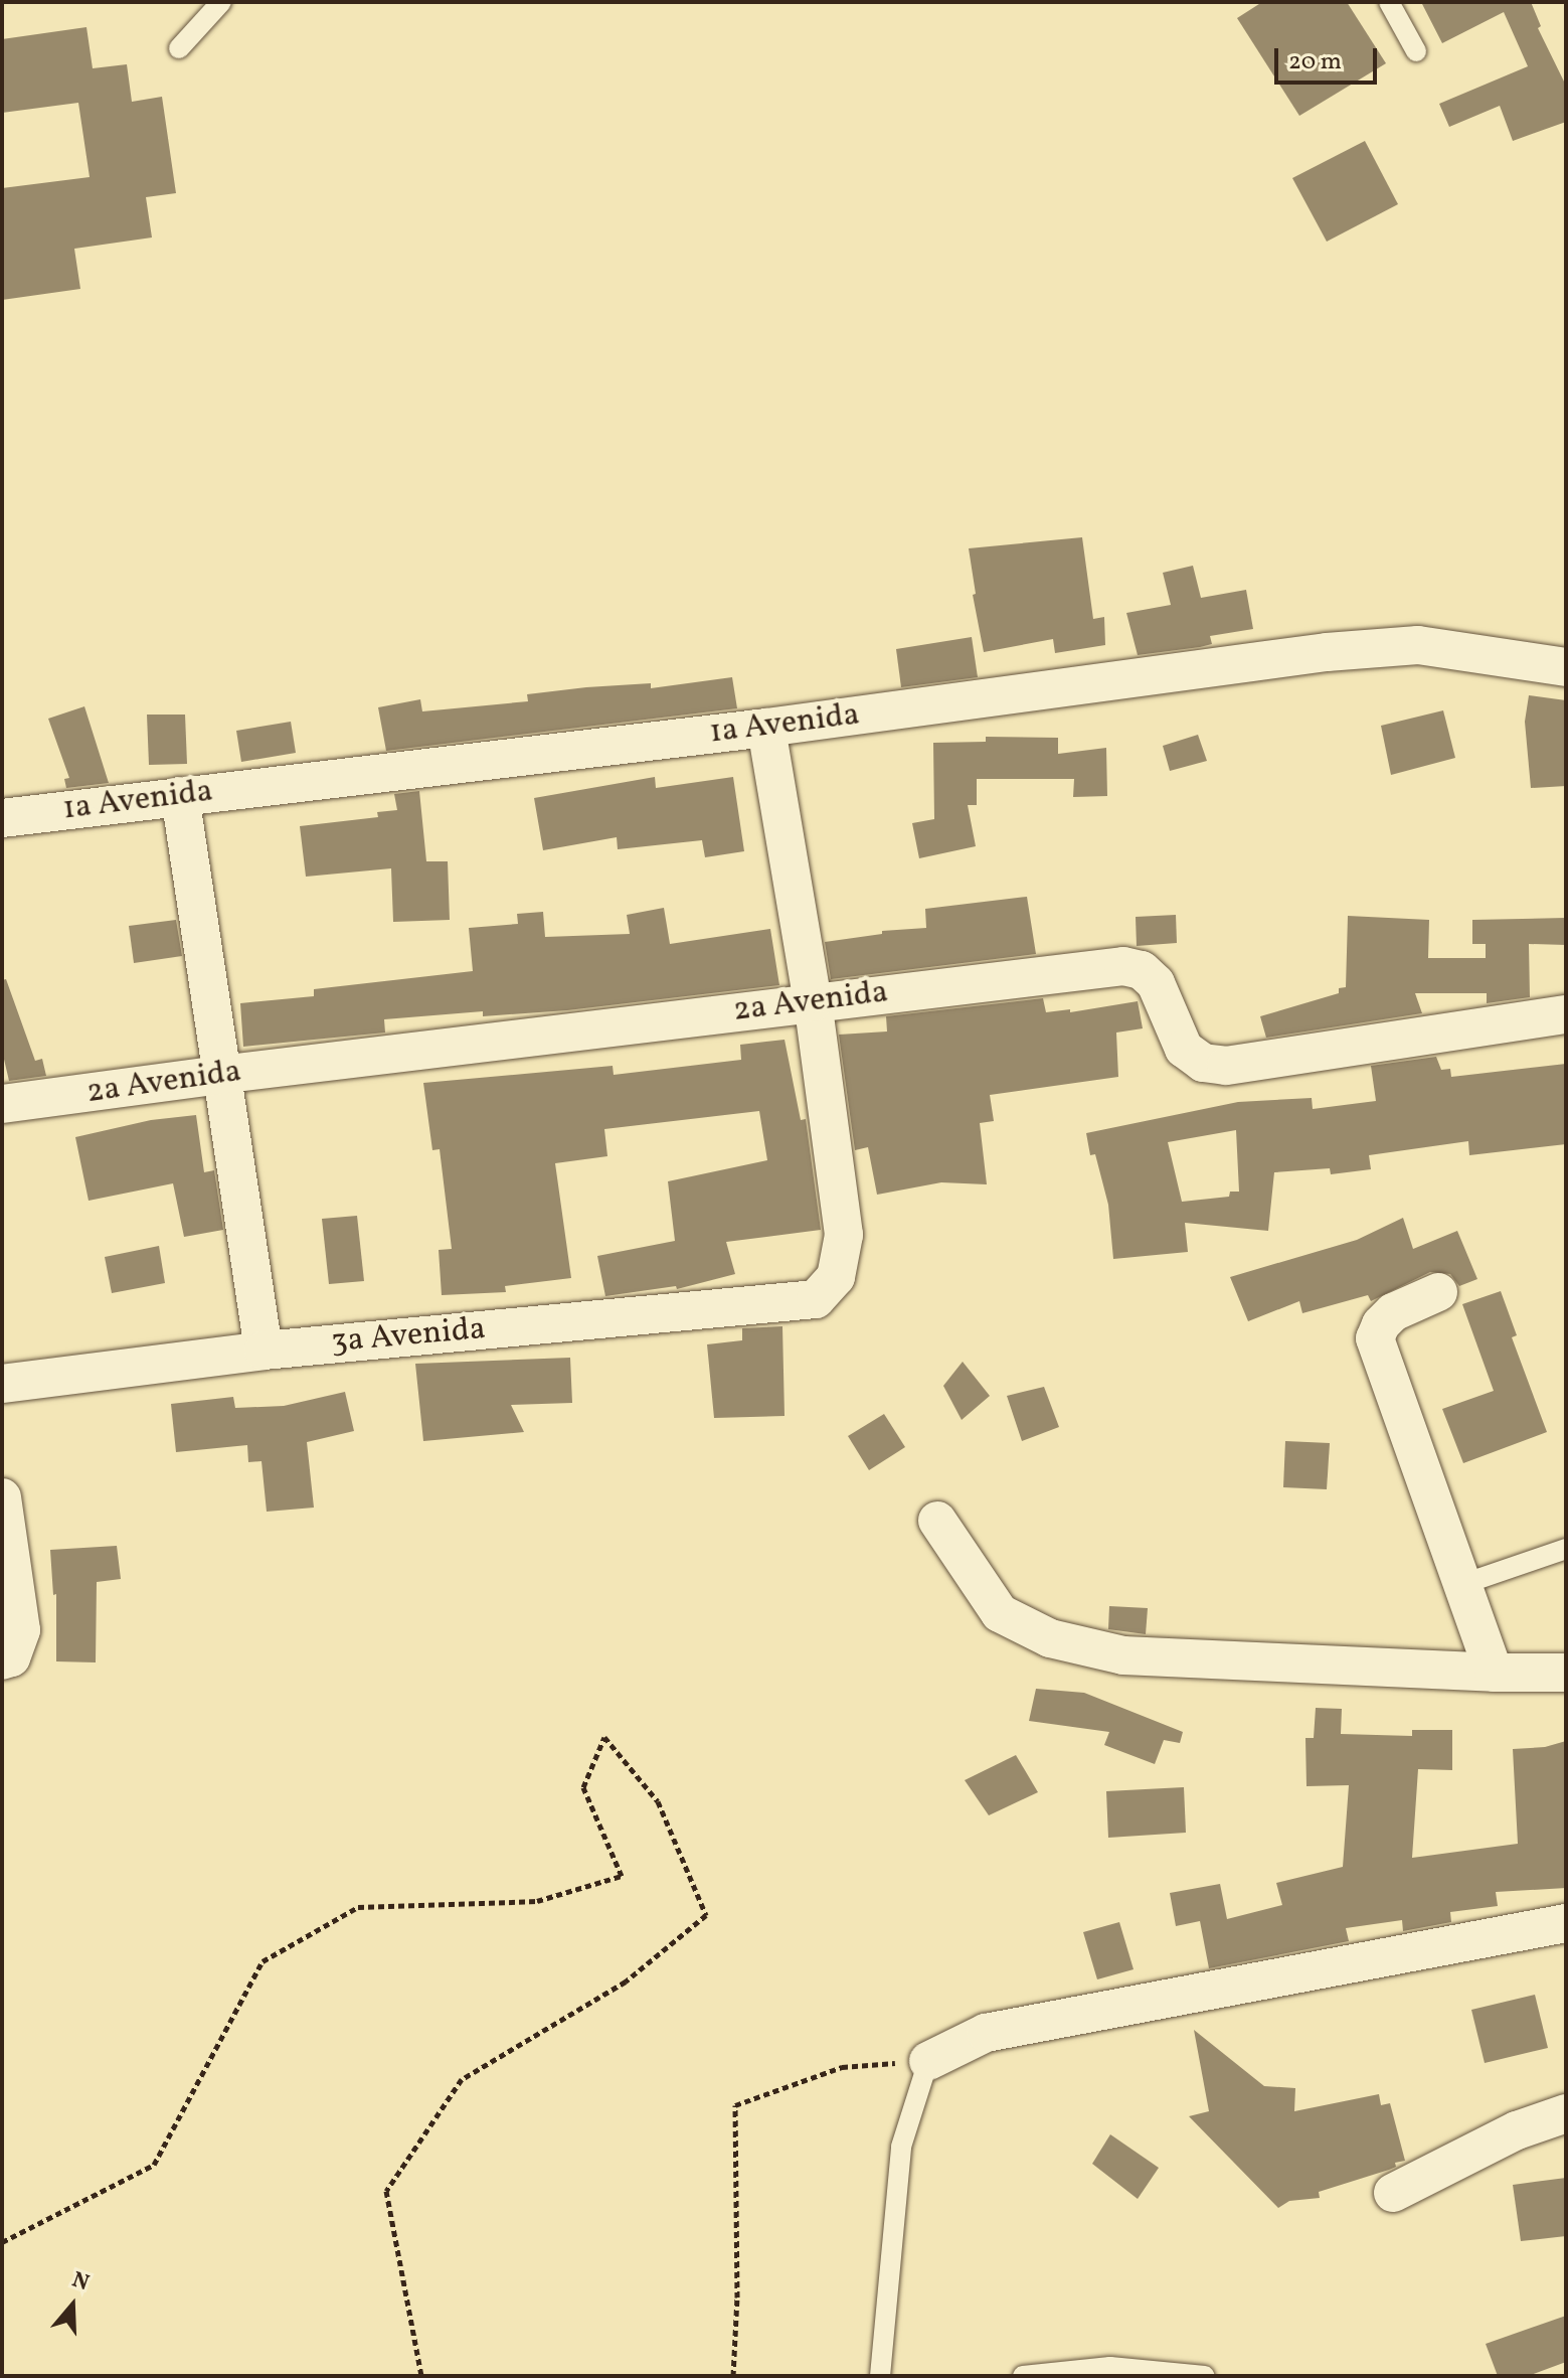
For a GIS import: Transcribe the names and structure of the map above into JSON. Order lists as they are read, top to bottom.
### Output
{
  "streets": {
    "street": ["1a Avenida", "2a Avenida", "3a Avenida"]
  },
  "crossings": [
    ["2a Avenida", "3a Avenida"]
  ],
  "scale_bar": "20 m",
  "north": "top"
}
